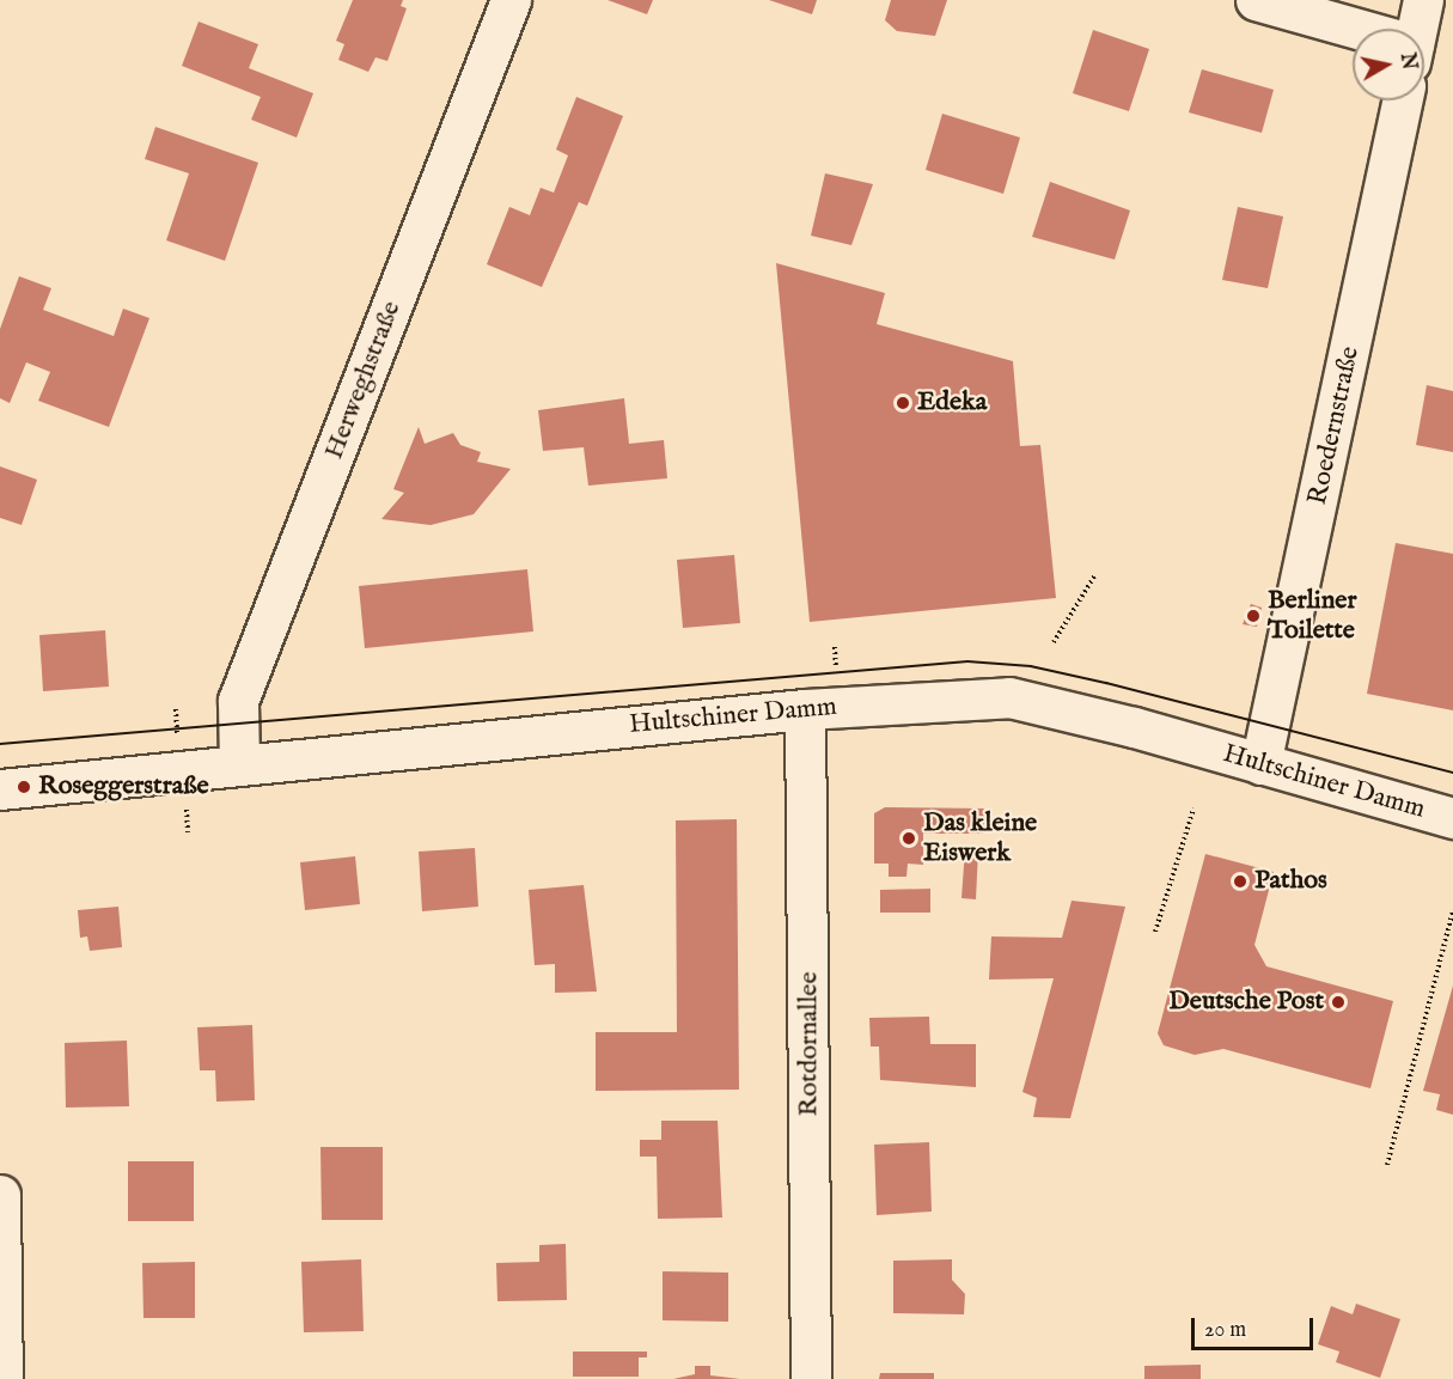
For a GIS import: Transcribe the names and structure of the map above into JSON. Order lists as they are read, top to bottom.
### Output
{
  "streets": {
    "street": [
      "Herweghstraße",
      "Roedernstraße",
      "Hultschiner Damm",
      "Rotdornallee"
    ]
  },
  "crossings": [
    ["Herweghstraße", "Hultschiner Damm"],
    ["Roedernstraße", "Hultschiner Damm"],
    ["Hultschiner Damm", "Rotdornallee"]
  ],
  "places": [
    "Edeka",
    "Berliner Toilette",
    "Roseggerstraße",
    "Das kleine Eiswerk",
    "Pathos",
    "Deutsche Post"
  ],
  "scale_bar": "20 m",
  "north": "right"
}
